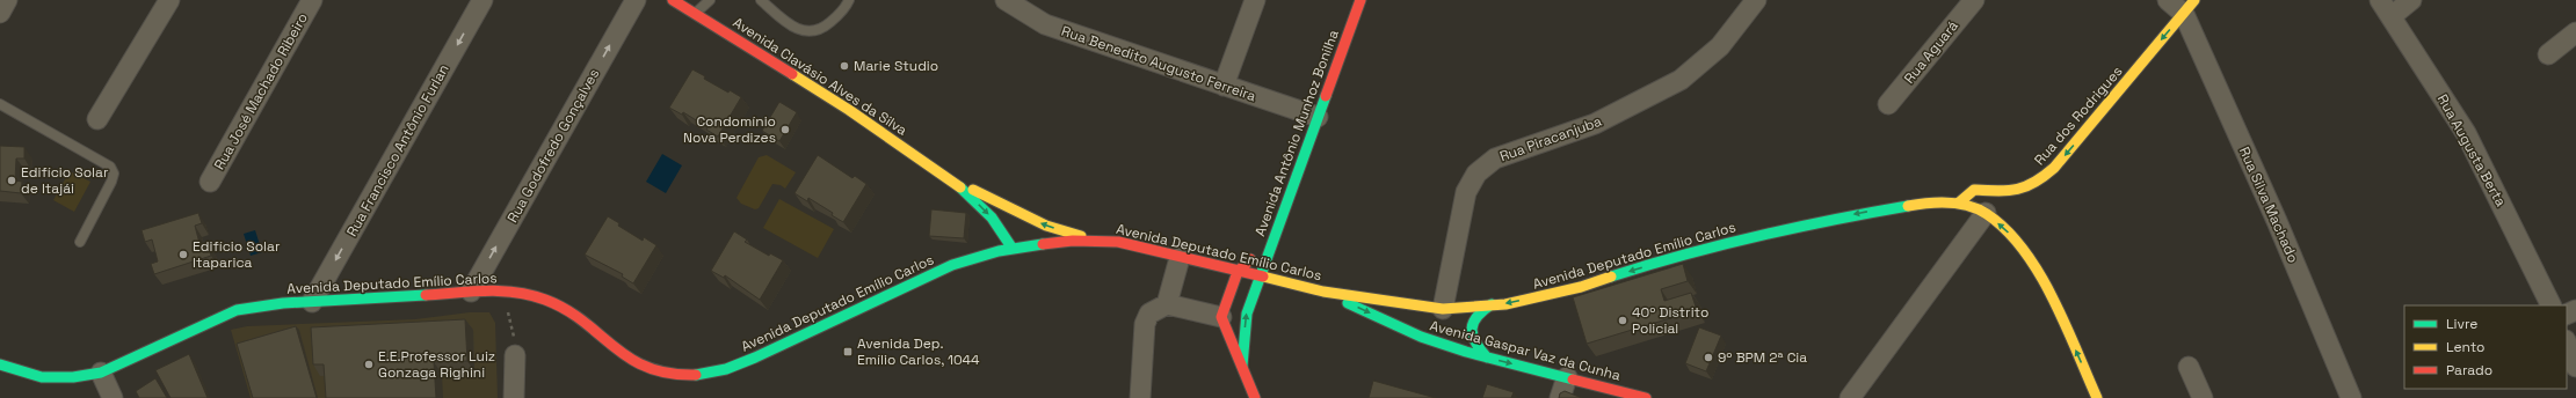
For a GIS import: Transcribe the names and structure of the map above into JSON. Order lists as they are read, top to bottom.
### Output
{
  "streets": {
    "main road": [
      "Avenida Clavásio Alves da Silva",
      "Rua dos Rodrigues",
      "Avenida Antônio Munhoz Bonilha",
      "Avenida Deputado Emílio Carlos",
      "Avenida Gaspar Vaz da Cunha"
    ],
    "street": [
      "Rua Aguará",
      "Rua Benedito Augusto Ferreira",
      "Rua José Machado Ribeiro",
      "Rua Piracanjuba",
      "Rua Godofredo Gonçalves",
      "Rua Francisco Antônio Furlan",
      "Rua Augusta Berta",
      "Rua Silva Machado"
    ]
  },
  "crossings": [
    ["Rua Benedito Augusto Ferreira", "Avenida Antônio Munhoz Bonilha"],
    ["Avenida Clavásio Alves da Silva", "Avenida Deputado Emílio Carlos"],
    ["Rua dos Rodrigues", "Rua Silva Machado"],
    ["Rua dos Rodrigues", "Avenida Deputado Emílio Carlos"],
    ["Avenida Antônio Munhoz Bonilha", "Avenida Deputado Emílio Carlos"],
    ["Rua Piracanjuba", "Avenida Deputado Emílio Carlos"],
    ["Rua Godofredo Gonçalves", "Avenida Deputado Emílio Carlos"],
    ["Rua Francisco Antônio Furlan", "Avenida Deputado Emílio Carlos"],
    ["Avenida Deputado Emílio Carlos", "Avenida Gaspar Vaz da Cunha"]
  ],
  "one_way": [
    "Rua dos Rodrigues",
    "Rua Godofredo Gonçalves",
    "Rua Francisco Antônio Furlan",
    "Avenida Gaspar Vaz da Cunha"
  ],
  "places": {
    "other": [
      "Marie Studio",
      "Condomínio Nova Perdizes",
      "Edifício Solar de Itajái",
      "Edifício Solar Itaparica",
      "40º Distrito Policial",
      "9º BPM 2ª Cia",
      "E.E.Professor Luiz Gonzaga Righini"
    ],
    "transit": ["Avenida Dep. Emílio Carlos, 1044"]
  },
  "legend": ["Livre", "Lento", "Parado"]
}
